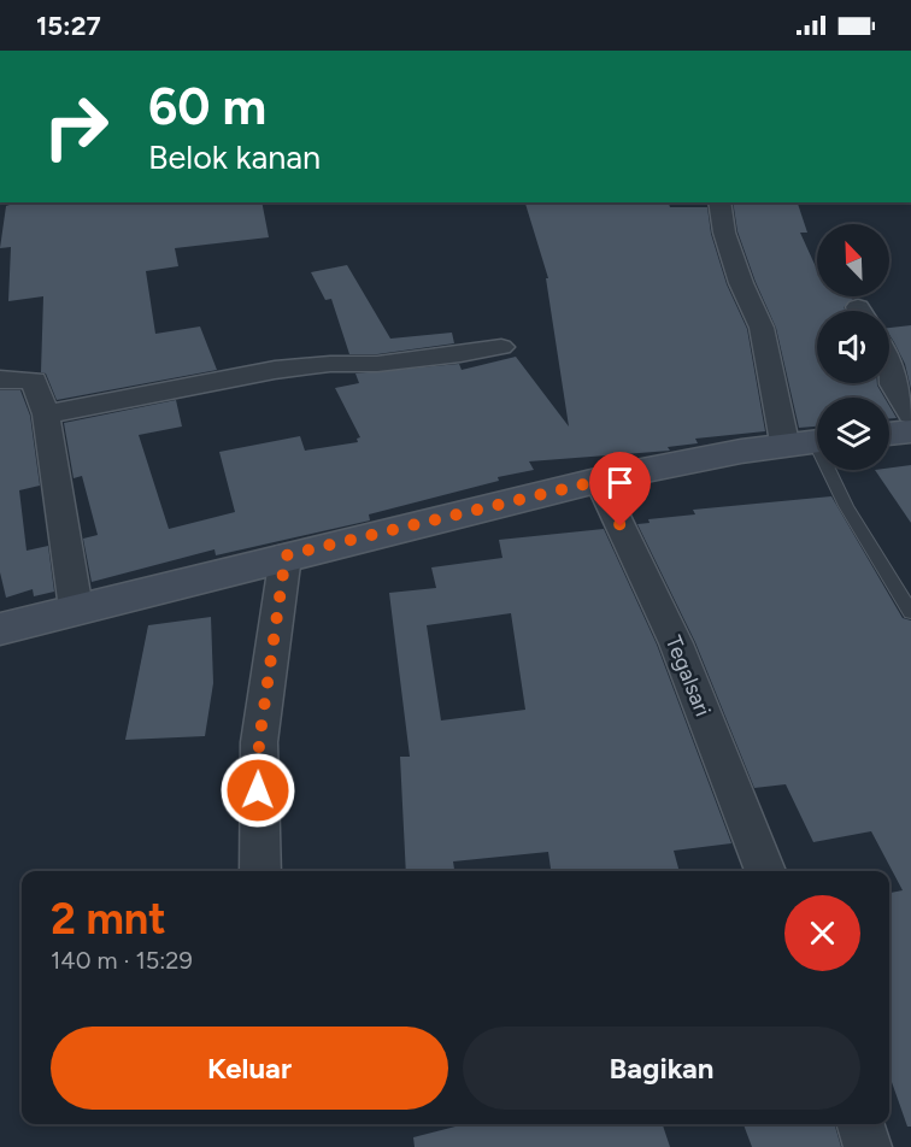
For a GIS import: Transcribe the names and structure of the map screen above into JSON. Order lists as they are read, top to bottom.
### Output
{
  "streets": {
    "street": ["Tegalsari"]
  },
  "north": "top left",
  "page": {
    "status": "15:27",
    "turn": ["60 m", "Belok kanan"],
    "heading": ["2 mnt", "140 m · 15:29"],
    "buttons": ["Keluar", "Bagikan"]
  }
}
